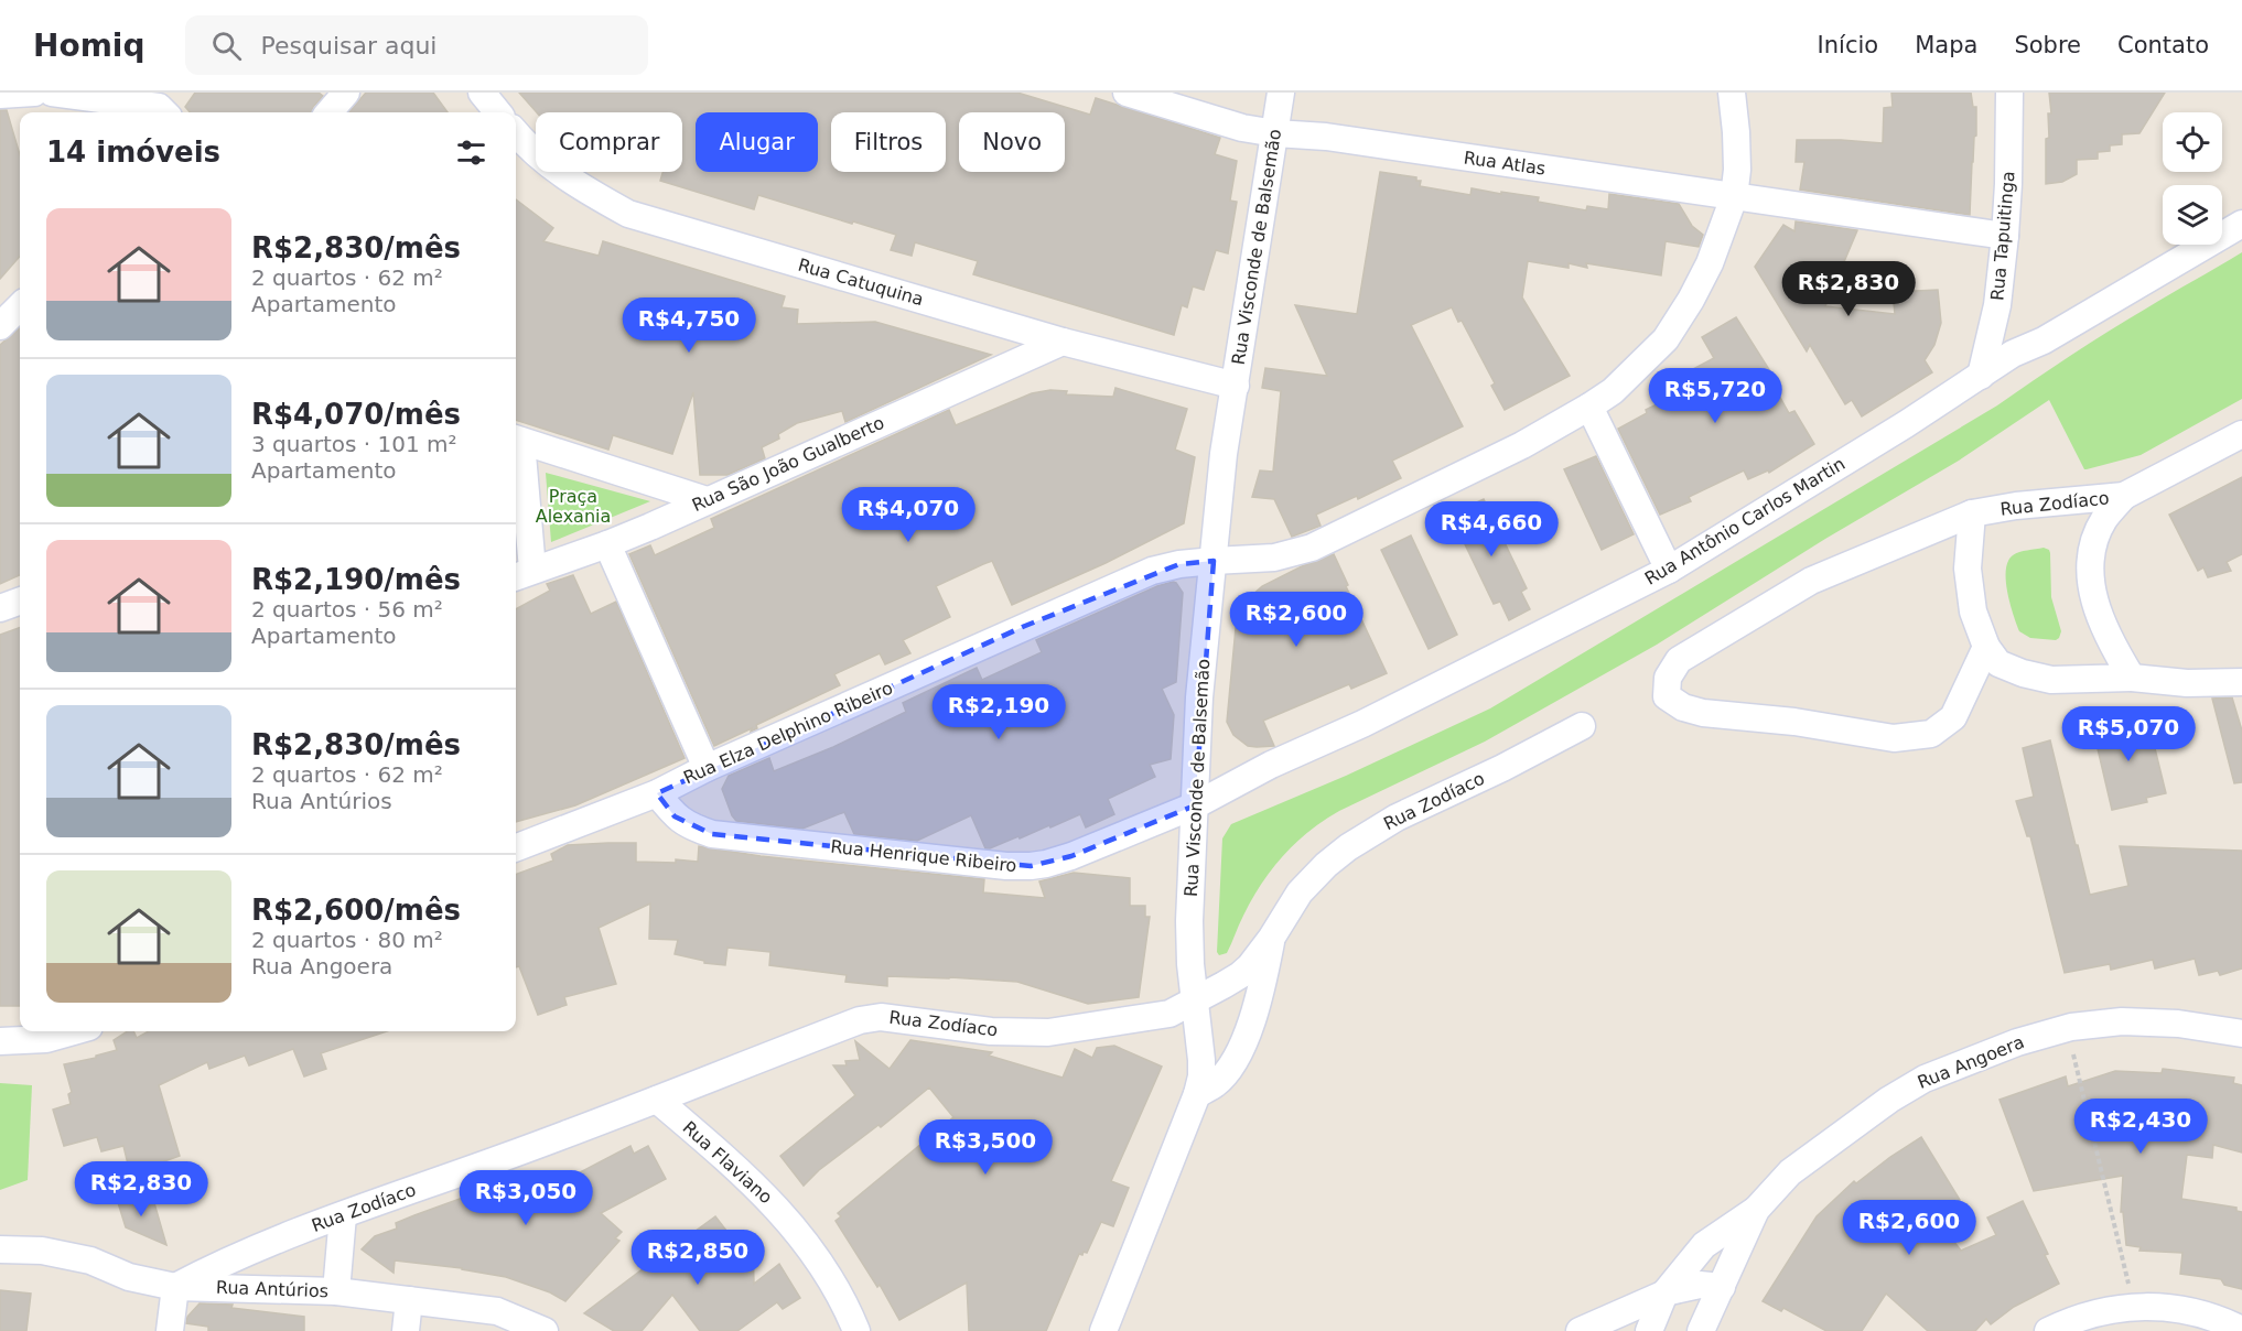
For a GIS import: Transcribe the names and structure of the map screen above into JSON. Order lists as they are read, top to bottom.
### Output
{
  "streets": {
    "street": [
      "Rua Atlas",
      "Rua Tapuitinga",
      "Rua Visconde de Balsemão",
      "Rua Catuquina",
      "Rua São João Gualberto",
      "Rua Zodíaco",
      "Rua Antônio Carlos Martin",
      "Rua Elza Delphino Ribeiro",
      "Rua Henrique Ribeiro",
      "Rua Angoera",
      "Rua Flaviano",
      "Rua Antúrios"
    ]
  },
  "crossings": [
    ["Rua Atlas", "Rua Tapuitinga"],
    ["Rua Atlas", "Rua Visconde de Balsemão"],
    ["Rua Atlas", "Rua Elza Delphino Ribeiro"],
    ["Rua Tapuitinga", "Rua Antônio Carlos Martin"],
    ["Rua Visconde de Balsemão", "Rua Catuquina"],
    ["Rua Visconde de Balsemão", "Rua Zodíaco"],
    ["Rua Visconde de Balsemão", "Rua Antônio Carlos Martin"],
    ["Rua Visconde de Balsemão", "Rua Elza Delphino Ribeiro"],
    ["Rua Visconde de Balsemão", "Rua Henrique Ribeiro"],
    ["Rua Catuquina", "Rua São João Gualberto"],
    ["Rua Zodíaco", "Rua Flaviano"],
    ["Rua Zodíaco", "Rua Antúrios"],
    ["Rua Antônio Carlos Martin", "Rua Henrique Ribeiro"],
    ["Rua Elza Delphino Ribeiro", "Rua Henrique Ribeiro"]
  ],
  "parks": ["Praça Alexania"],
  "page": {
    "header": "Homiq",
    "search": "Pesquisar aqui",
    "nav": [
      "Início",
      "Mapa",
      "Sobre",
      "Contato"
    ],
    "chip": [
      "Comprar",
      "Alugar",
      "Filtros",
      "Novo"
    ],
    "heading": "14 imóveis",
    "list": [
      {
        "name": "R$2,830/mês",
        "note": "2 quartos · 62 m² · Apartamento"
      },
      {
        "name": "R$4,070/mês",
        "note": "3 quartos · 101 m² · Apartamento"
      },
      {
        "name": "R$2,190/mês",
        "note": "2 quartos · 56 m² · Apartamento"
      },
      {
        "name": "R$2,830/mês",
        "note": "2 quartos · 62 m² · Rua Antúrios"
      },
      {
        "name": "R$2,600/mês",
        "note": "2 quartos · 80 m² · Rua Angoera"
      }
    ],
    "price": [
      "R$2,830",
      "R$4,750",
      "R$5,720",
      "R$4,070",
      "R$4,660",
      "R$2,600",
      "R$2,190",
      "R$5,070",
      "R$2,430",
      "R$3,500",
      "R$2,830",
      "R$3,050",
      "R$2,600",
      "R$2,850"
    ]
  }
}
